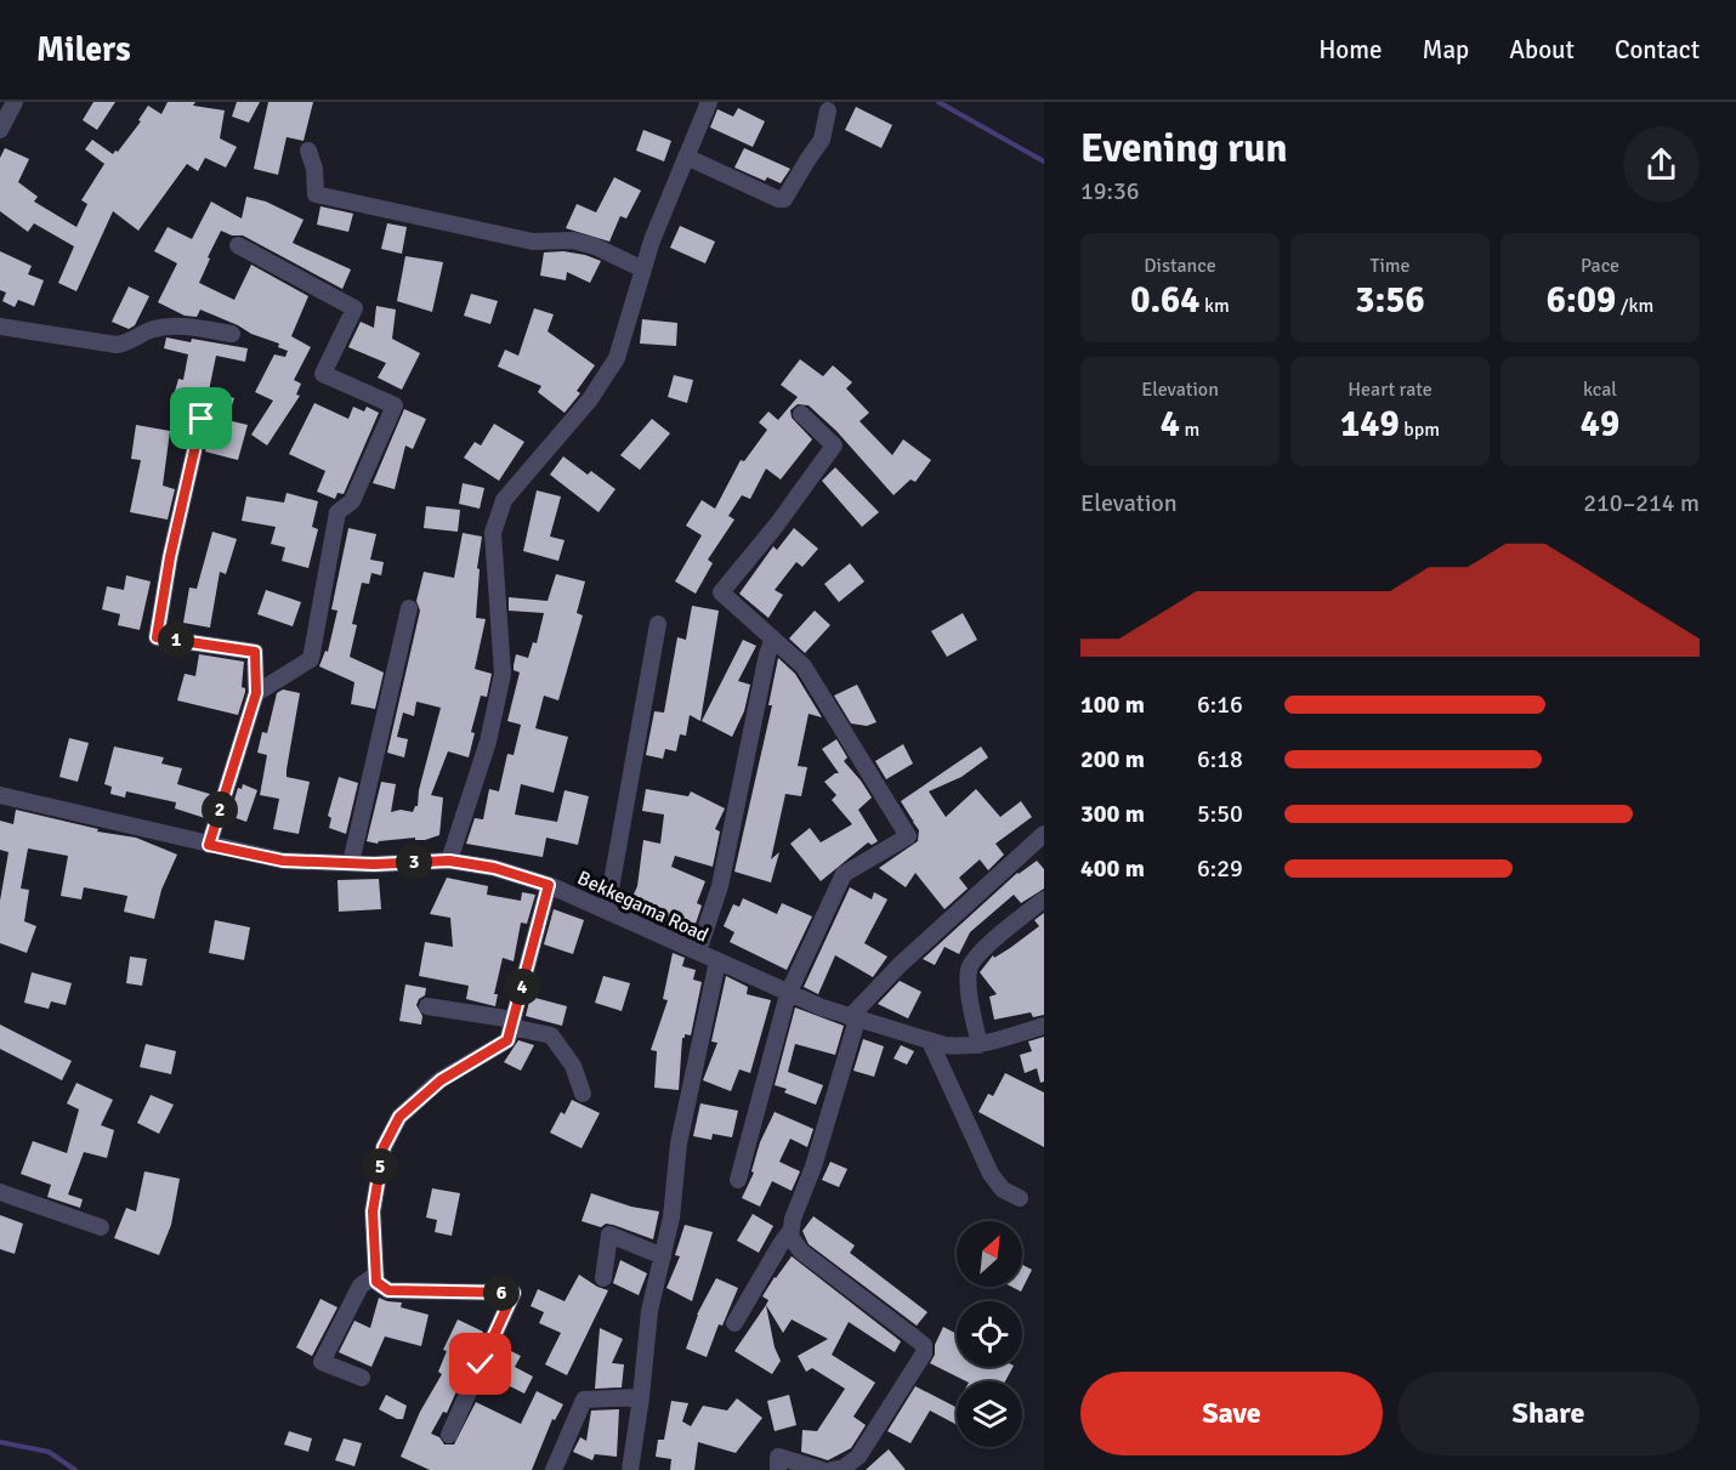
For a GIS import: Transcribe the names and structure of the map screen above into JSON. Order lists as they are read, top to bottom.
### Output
{
  "streets": {
    "street": ["Bekkegama Road"]
  },
  "north": "top right",
  "page": {
    "header": "Milers",
    "nav": [
      "Home",
      "Map",
      "About",
      "Contact"
    ],
    "heading": ["Evening run", "19:36"],
    "stats": [
      ["Distance", "0.64 km"],
      ["Time", "3:56"],
      ["Pace", "6:09 /km"],
      ["Elevation", "4 m"],
      ["Heart rate", "149 bpm"],
      ["kcal", "49"]
    ],
    "chart": ["Elevation", "210–214 m"],
    "pins": [
      "1",
      "2",
      "3",
      "4",
      "5",
      "6"
    ],
    "list": [
      {
        "name": "100 m",
        "note": "6:16"
      },
      {
        "name": "200 m",
        "note": "6:18"
      },
      {
        "name": "300 m",
        "note": "5:50"
      },
      {
        "name": "400 m",
        "note": "6:29"
      }
    ],
    "buttons": ["Save", "Share"]
  }
}
